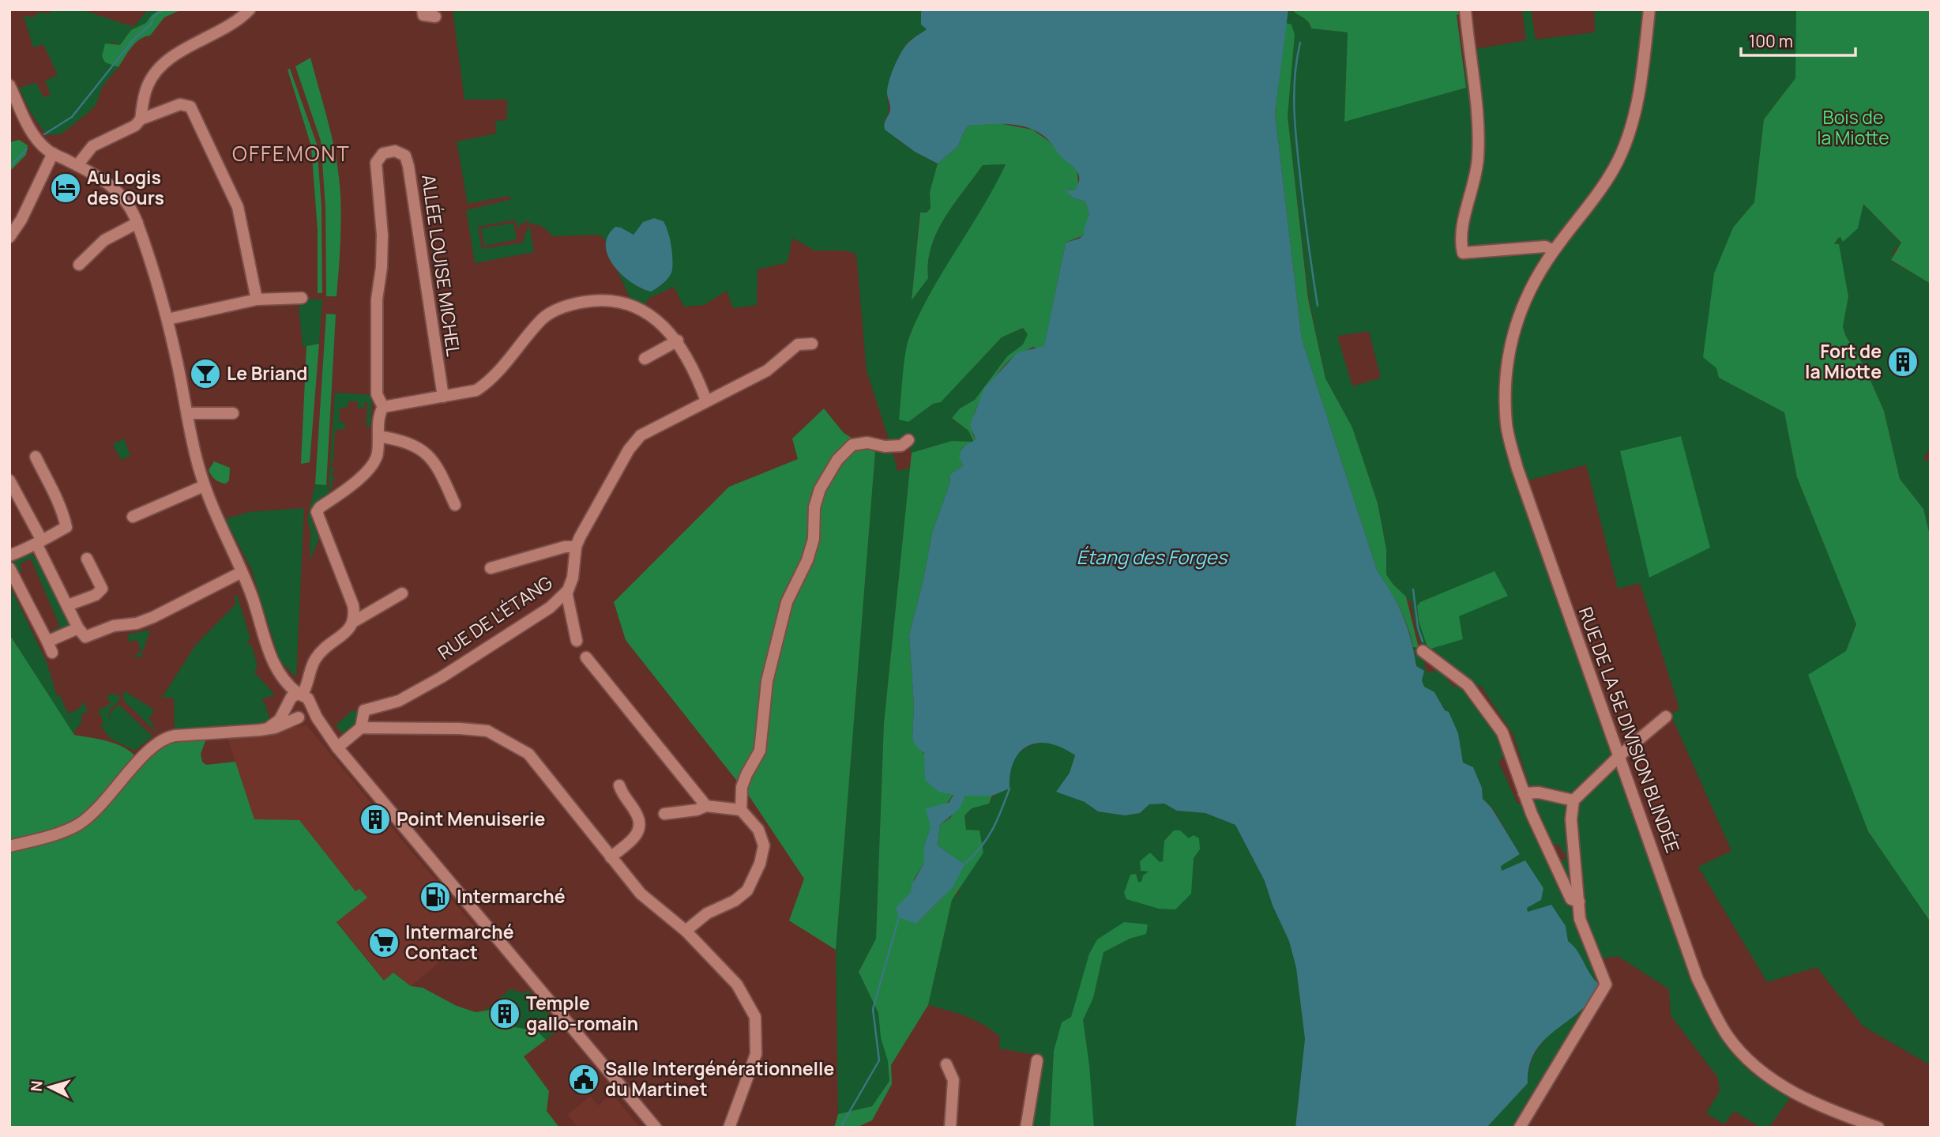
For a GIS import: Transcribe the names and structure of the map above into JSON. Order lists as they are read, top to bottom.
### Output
{
  "streets": {
    "street": ["ALLÉE LOUISE MICHEL", "RUE DE L'ÉTANG", "RUE DE LA 5E DIVISION BLINDÉE"]
  },
  "districts": ["OFFEMONT"],
  "water": ["Étang des Forges"],
  "parks": ["Bois de la Miotte"],
  "places": {
    "hotel": ["Au Logis des Ours"],
    "building": ["Fort de la Miotte", "Point Menuiserie", "Temple gallo-romain"],
    "bar": ["Le Briand"],
    "fuel station": ["Intermarché"],
    "supermarket": ["Intermarché Contact"],
    "public building": ["Salle Intergénérationnelle du Martinet"]
  },
  "scale_bar": "100 m",
  "north": "left"
}
